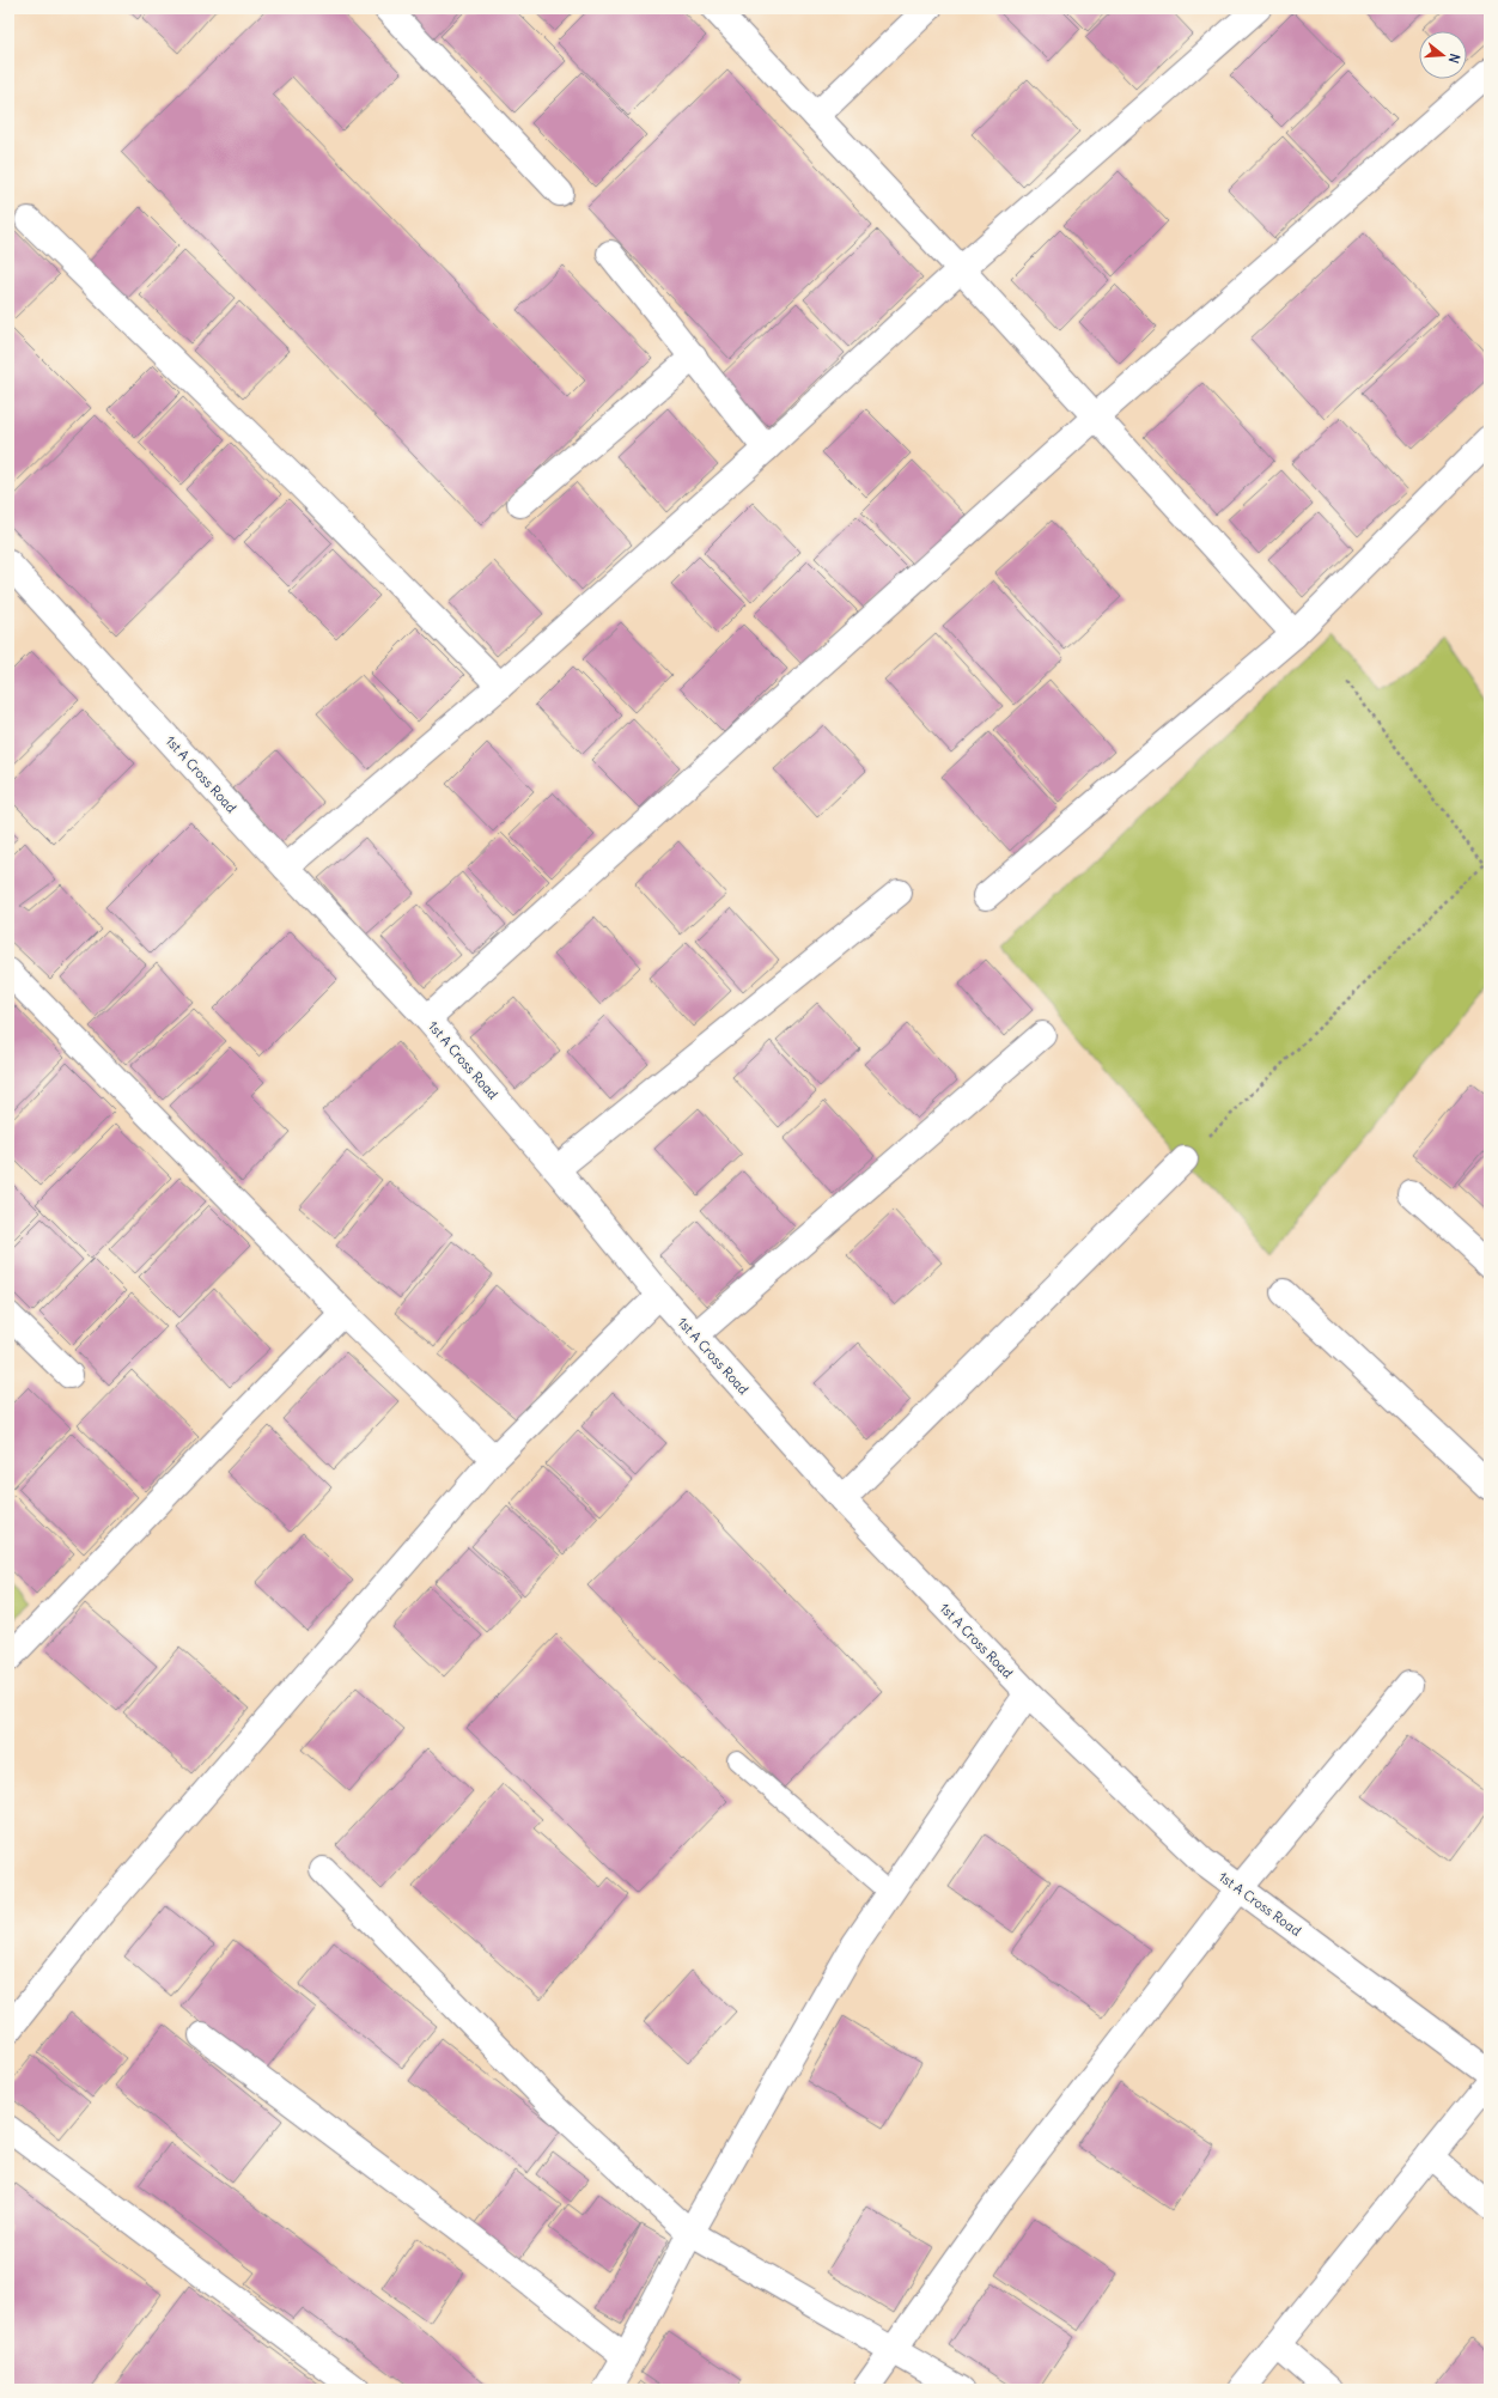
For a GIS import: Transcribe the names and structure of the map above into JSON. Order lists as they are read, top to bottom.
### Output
{
  "streets": {
    "street": ["1st A Cross Road"]
  },
  "north": "right"
}
